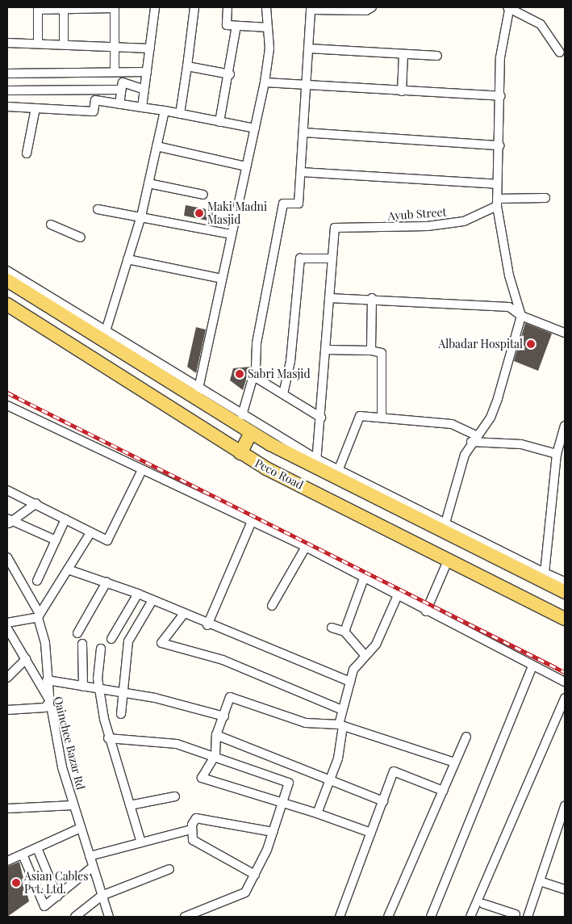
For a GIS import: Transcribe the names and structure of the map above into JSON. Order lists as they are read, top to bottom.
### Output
{
  "streets": {
    "main road": ["Peco Road"],
    "street": ["Ayub Street", "Qainchee Bazar Rd"]
  },
  "places": [
    "Maki Madni Masjid",
    "Albadar Hospital",
    "Sabri Masjid",
    "Asian Cables Pvt. Ltd."
  ]
}
